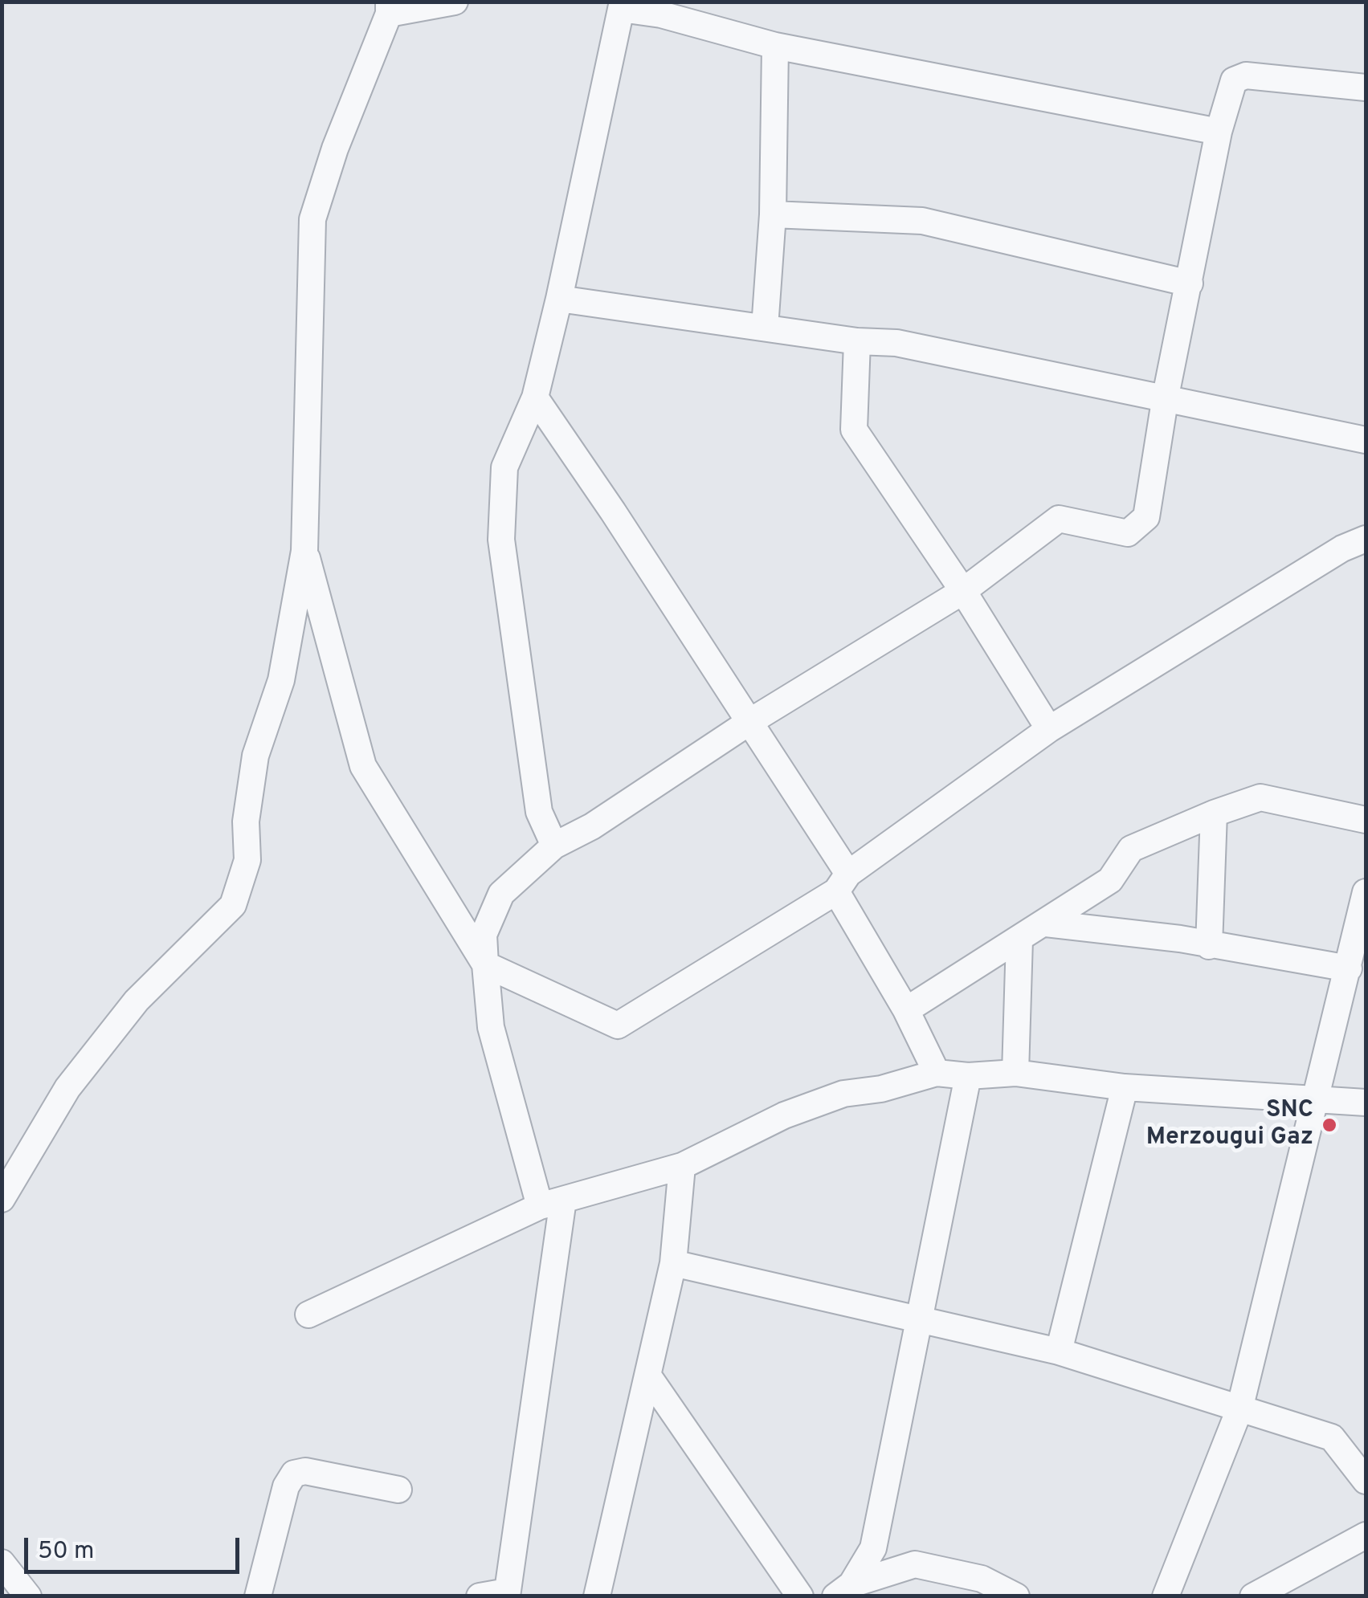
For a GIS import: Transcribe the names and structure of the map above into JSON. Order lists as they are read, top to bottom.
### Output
{
  "places": ["SNC Merzougui Gaz"],
  "scale_bar": "50 m"
}
